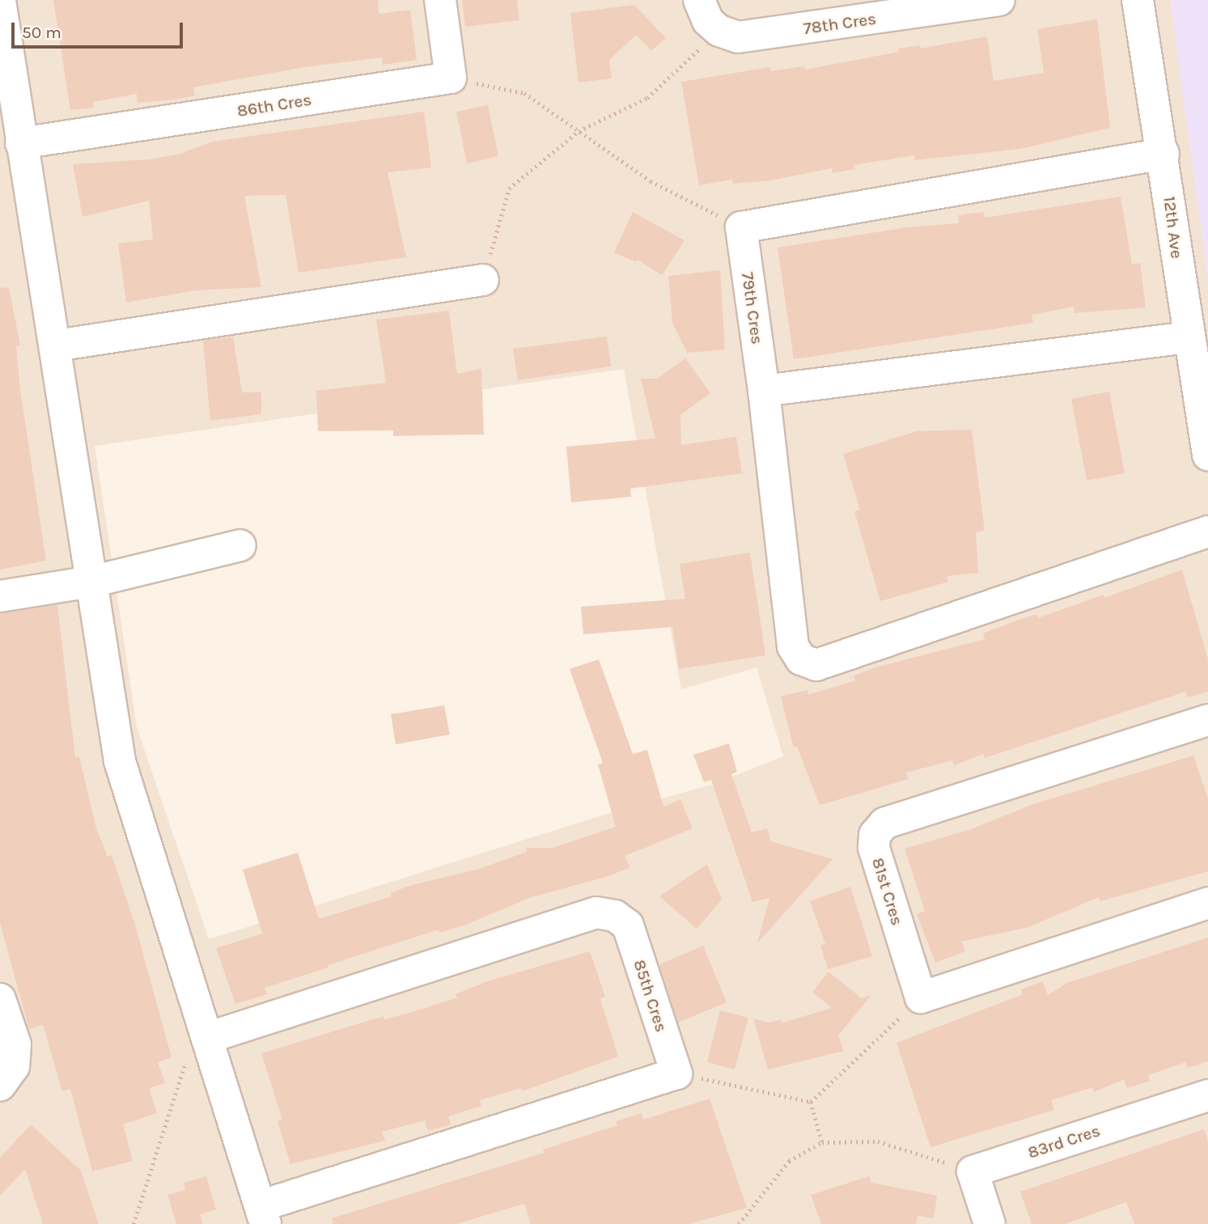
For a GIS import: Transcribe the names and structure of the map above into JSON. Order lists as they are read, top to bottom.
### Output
{
  "streets": {
    "street": [
      "78th Cres",
      "86th Cres",
      "12th Ave",
      "79th Cres",
      "81st Cres",
      "85th Cres",
      "83rd Cres"
    ]
  },
  "scale_bar": "50 m"
}
